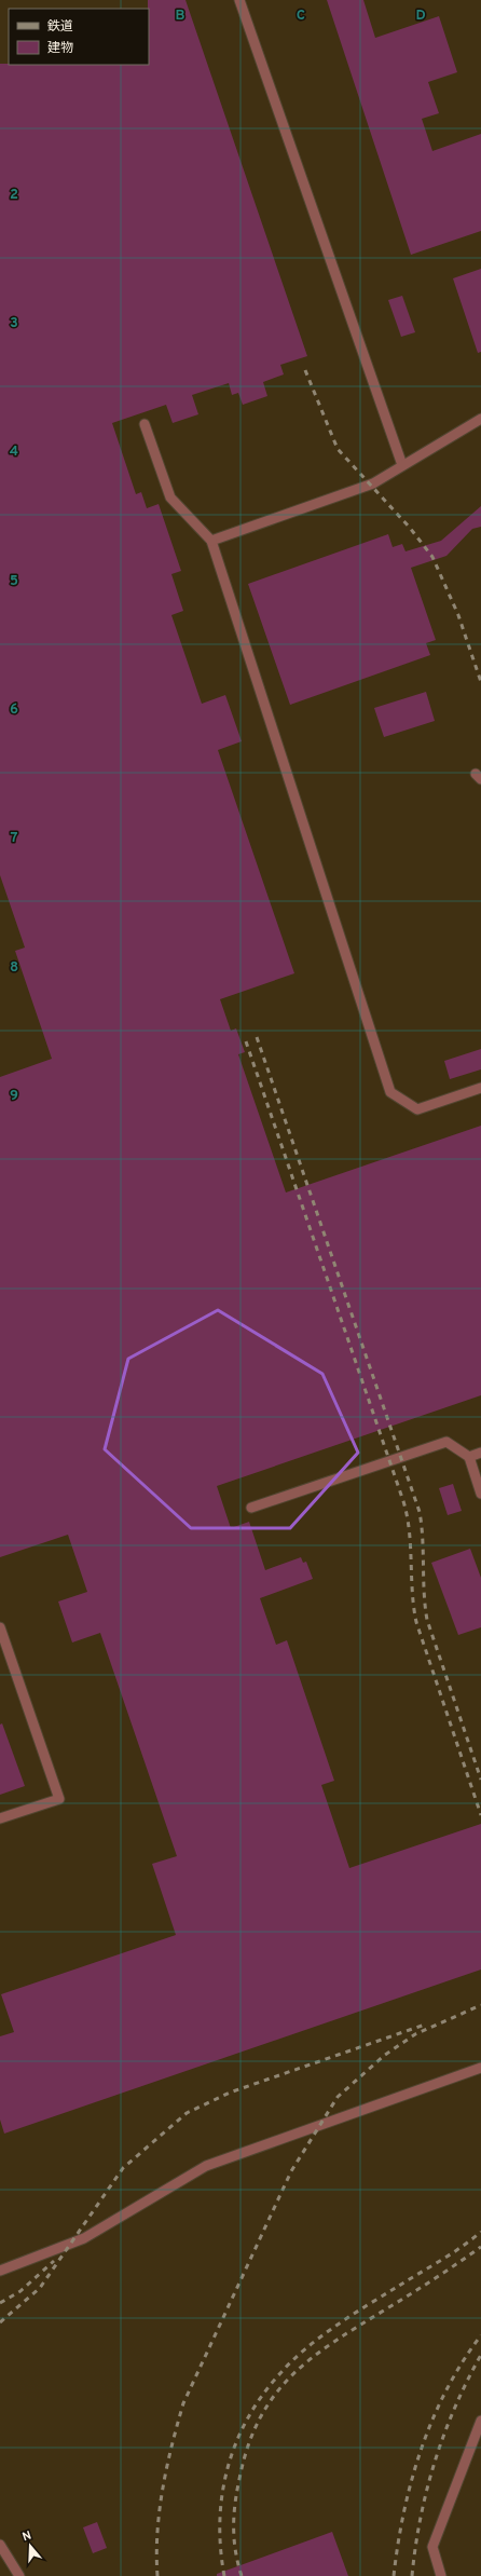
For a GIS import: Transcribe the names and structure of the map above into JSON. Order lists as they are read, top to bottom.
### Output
{
  "legend": ["鉄道", "建物"],
  "north": "top",
  "grid": {
    "columns": ["B", "C", "D"],
    "rows": [
      "2",
      "3",
      "4",
      "5",
      "6",
      "7",
      "8",
      "9"
    ]
  }
}
